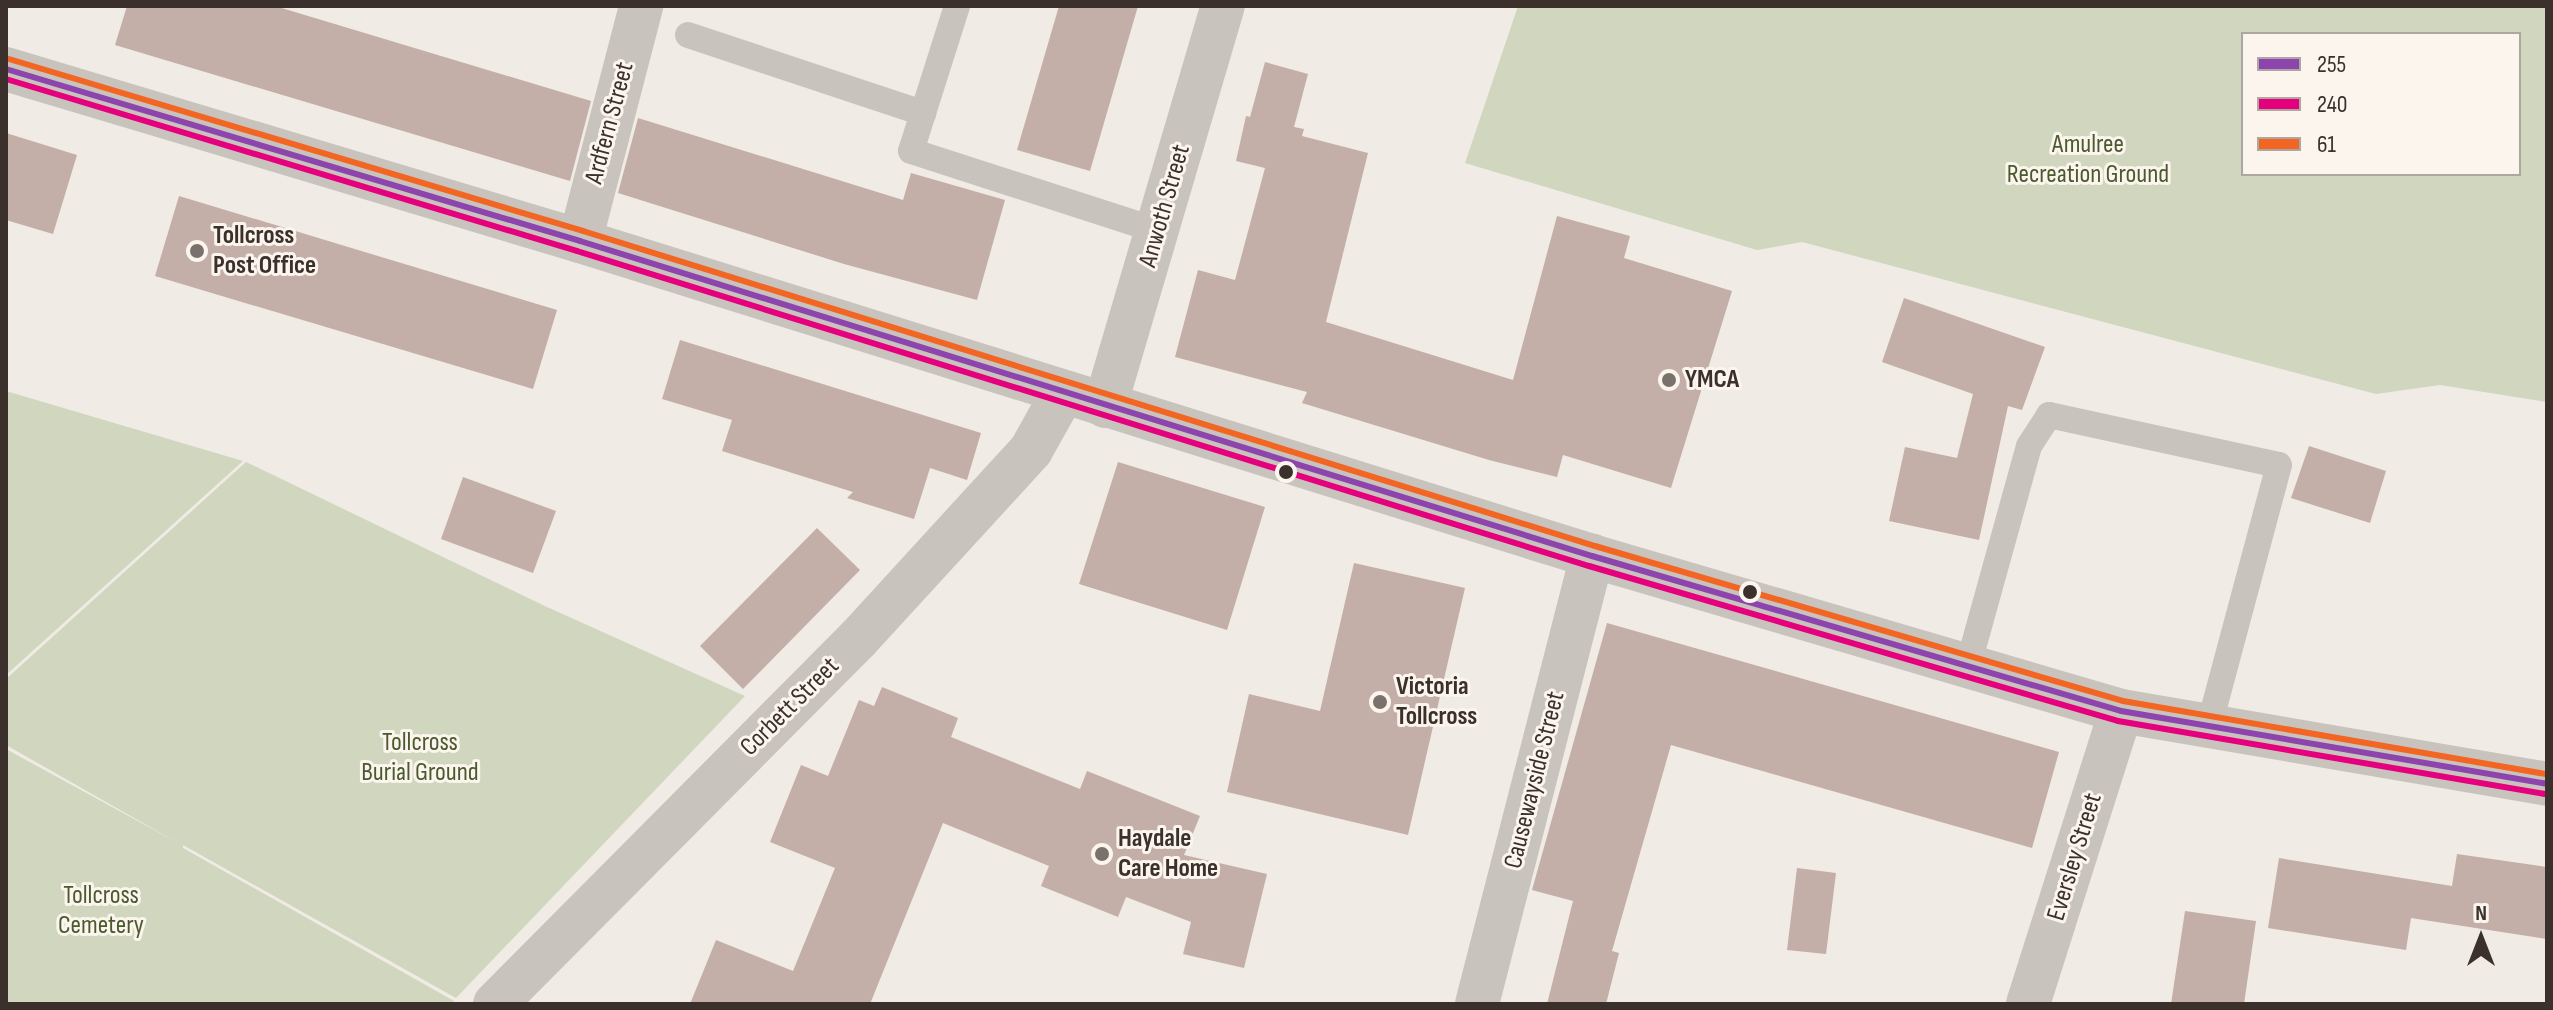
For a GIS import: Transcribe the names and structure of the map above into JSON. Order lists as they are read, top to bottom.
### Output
{
  "streets": {
    "street": [
      "Ardfern Street",
      "Anwoth Street",
      "Corbett Street",
      "Causewayside Street",
      "Eversley Street"
    ]
  },
  "parks": ["Amulree Recreation Ground", "Tollcross Burial Ground", "Tollcross Cemetery"],
  "places": [
    "Tollcross Post Office",
    "YMCA",
    "Victoria Tollcross",
    "Haydale Care Home"
  ],
  "lines": ["transit line 61", "transit line 255", "transit line 240"],
  "legend": ["255", "240", "61"],
  "north": "top"
}
